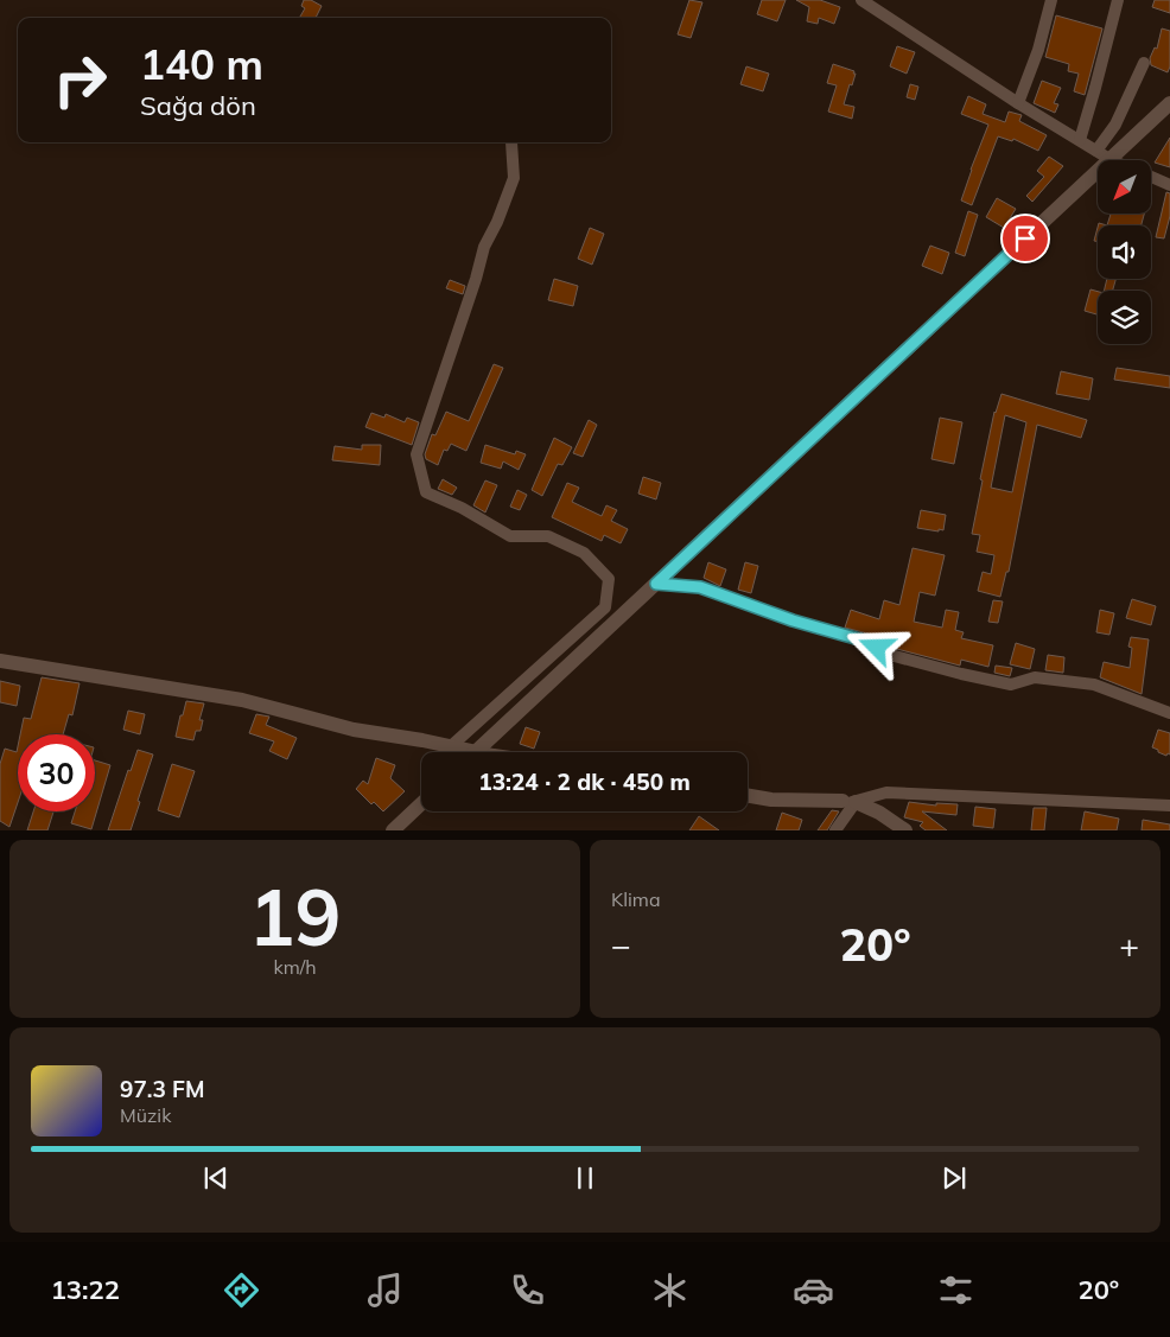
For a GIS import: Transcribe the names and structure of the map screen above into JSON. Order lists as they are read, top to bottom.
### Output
{
  "north": "bottom left",
  "page": {
    "turn": ["140 m", "Sağa dön"],
    "limit": "30",
    "trip": "13:24 · 2 dk · 450 m",
    "tile": [
      ["19", "km/h"],
      "Klima"
    ],
    "heat": ["−", "20°", "+"],
    "song": ["97.3 FM", "Müzik"],
    "tabs": ["13:22", "20°"]
  }
}
